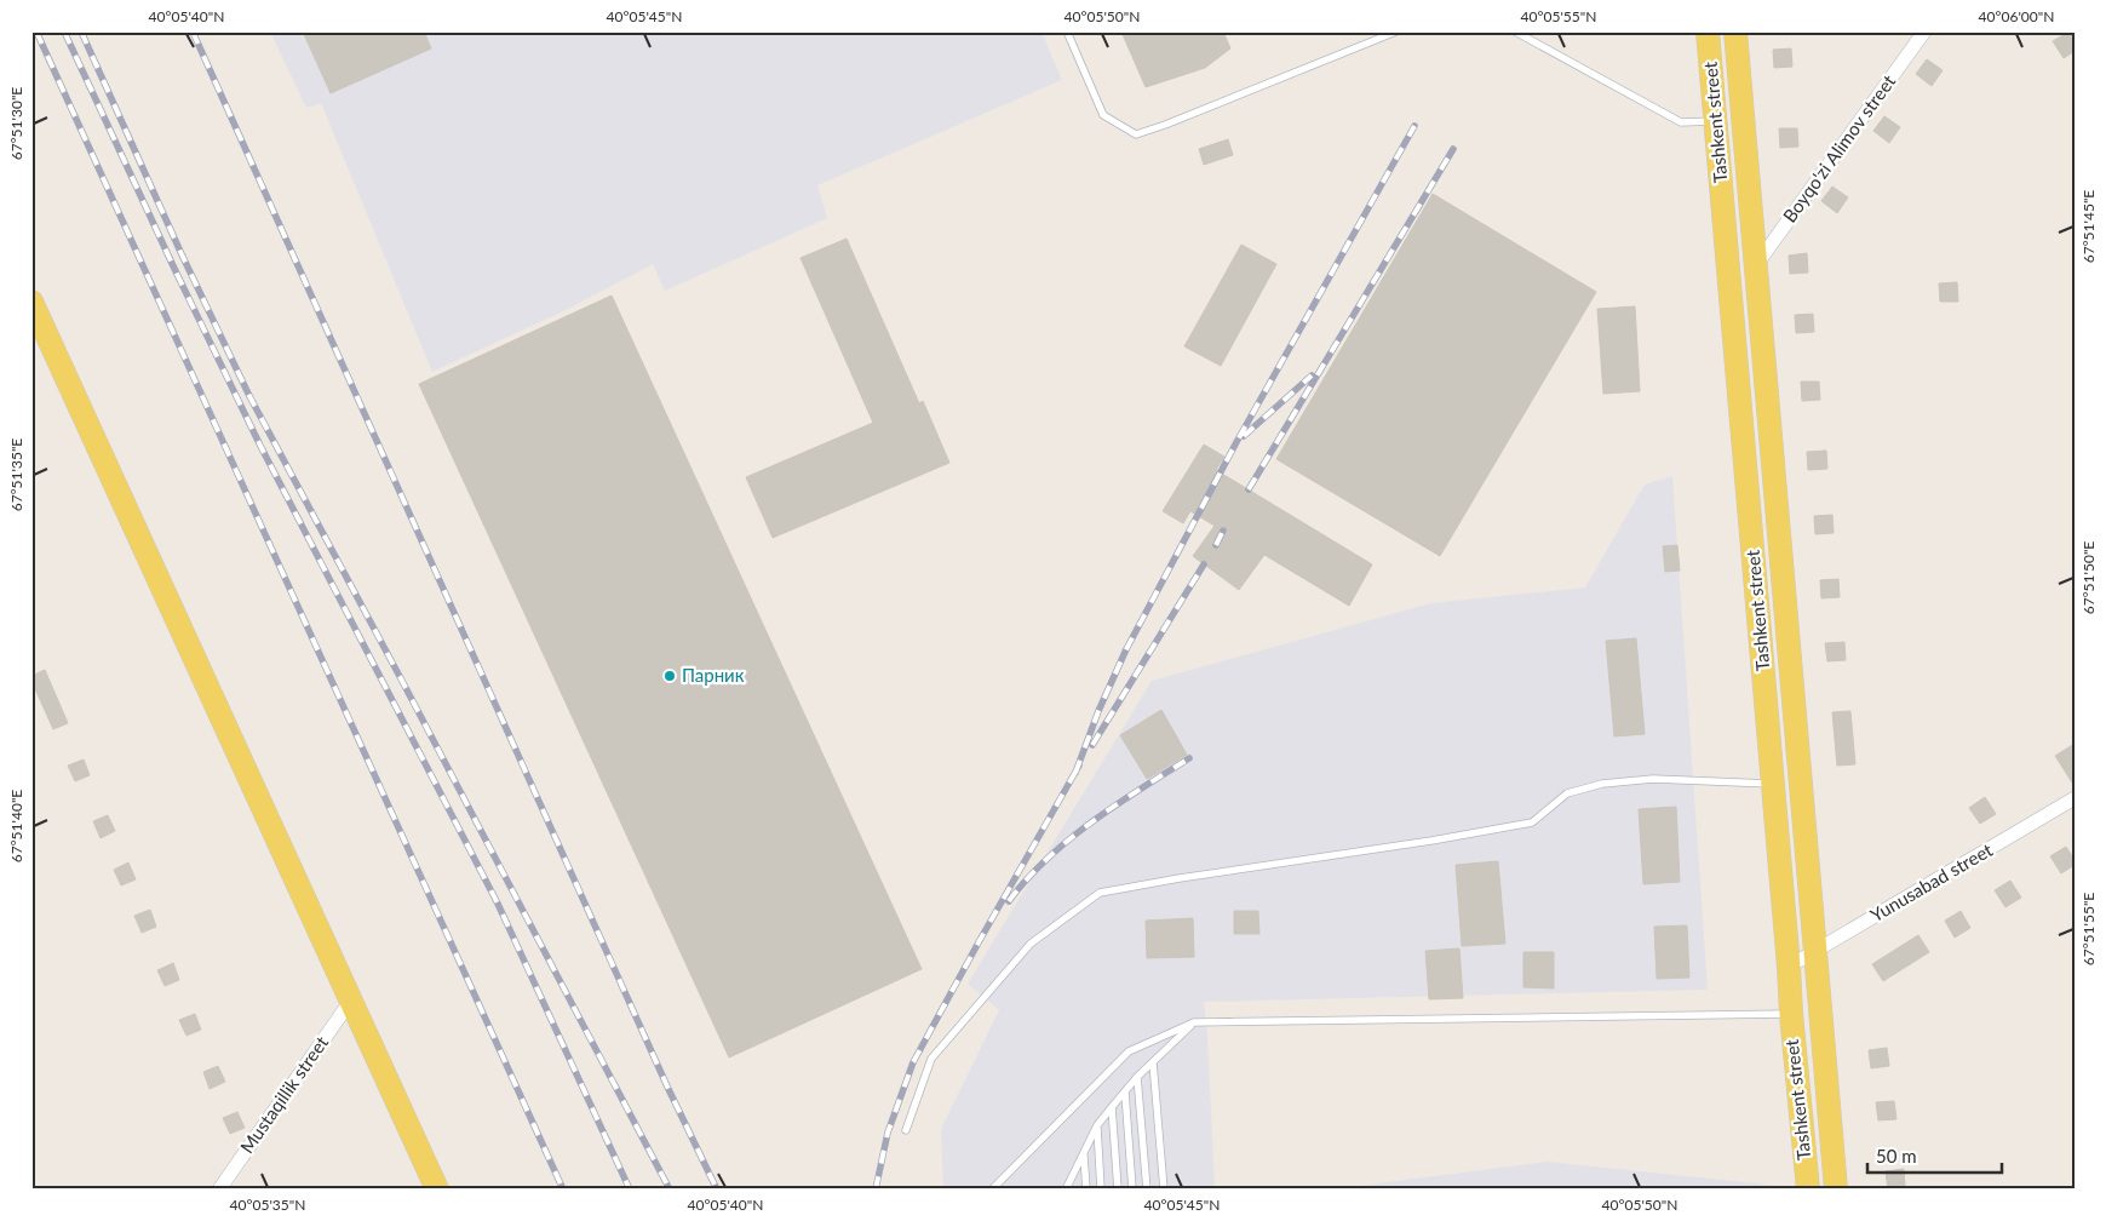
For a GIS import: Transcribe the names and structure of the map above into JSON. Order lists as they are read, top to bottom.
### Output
{
  "streets": {
    "main road": ["Tashkent street"],
    "street": ["Boyqo'zi Alimov street", "Yunusabad street", "Mustaqillik street"]
  },
  "crossings": [
    ["Tashkent street", "Boyqo'zi Alimov street"],
    ["Tashkent street", "Yunusabad street"]
  ],
  "places": ["Парник"],
  "scale_bar": "50 m",
  "coordinates": [
    "40°05'40\"N",
    "40°05'45\"N",
    "40°05'50\"N",
    "40°05'55\"N",
    "40°06'00\"N",
    "67°51'30\"E",
    "67°51'45\"E",
    "67°51'35\"E",
    "67°51'50\"E",
    "67°51'40\"E",
    "67°51'55\"E",
    "40°05'35\"N"
  ]
}
